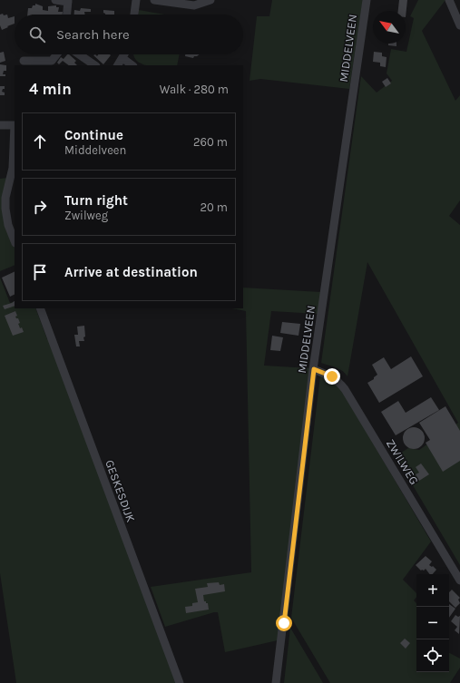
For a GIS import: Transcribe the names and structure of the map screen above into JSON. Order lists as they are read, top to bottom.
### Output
{
  "streets": {
    "street": ["MIDDELVEEN", "ZWILWEG", "GESKESDIJK"]
  },
  "crossings": [
    ["MIDDELVEEN", "ZWILWEG"]
  ],
  "north": "top left",
  "page": {
    "search": "Search here",
    "heading": ["4 min", "Walk · 280 m"],
    "list": [
      ["Continue", "Middelveen", "260 m"],
      ["Turn right", "Zwilweg", "20 m"],
      "Arrive at destination"
    ],
    "map_buttons": ["+", "−"]
  }
}
